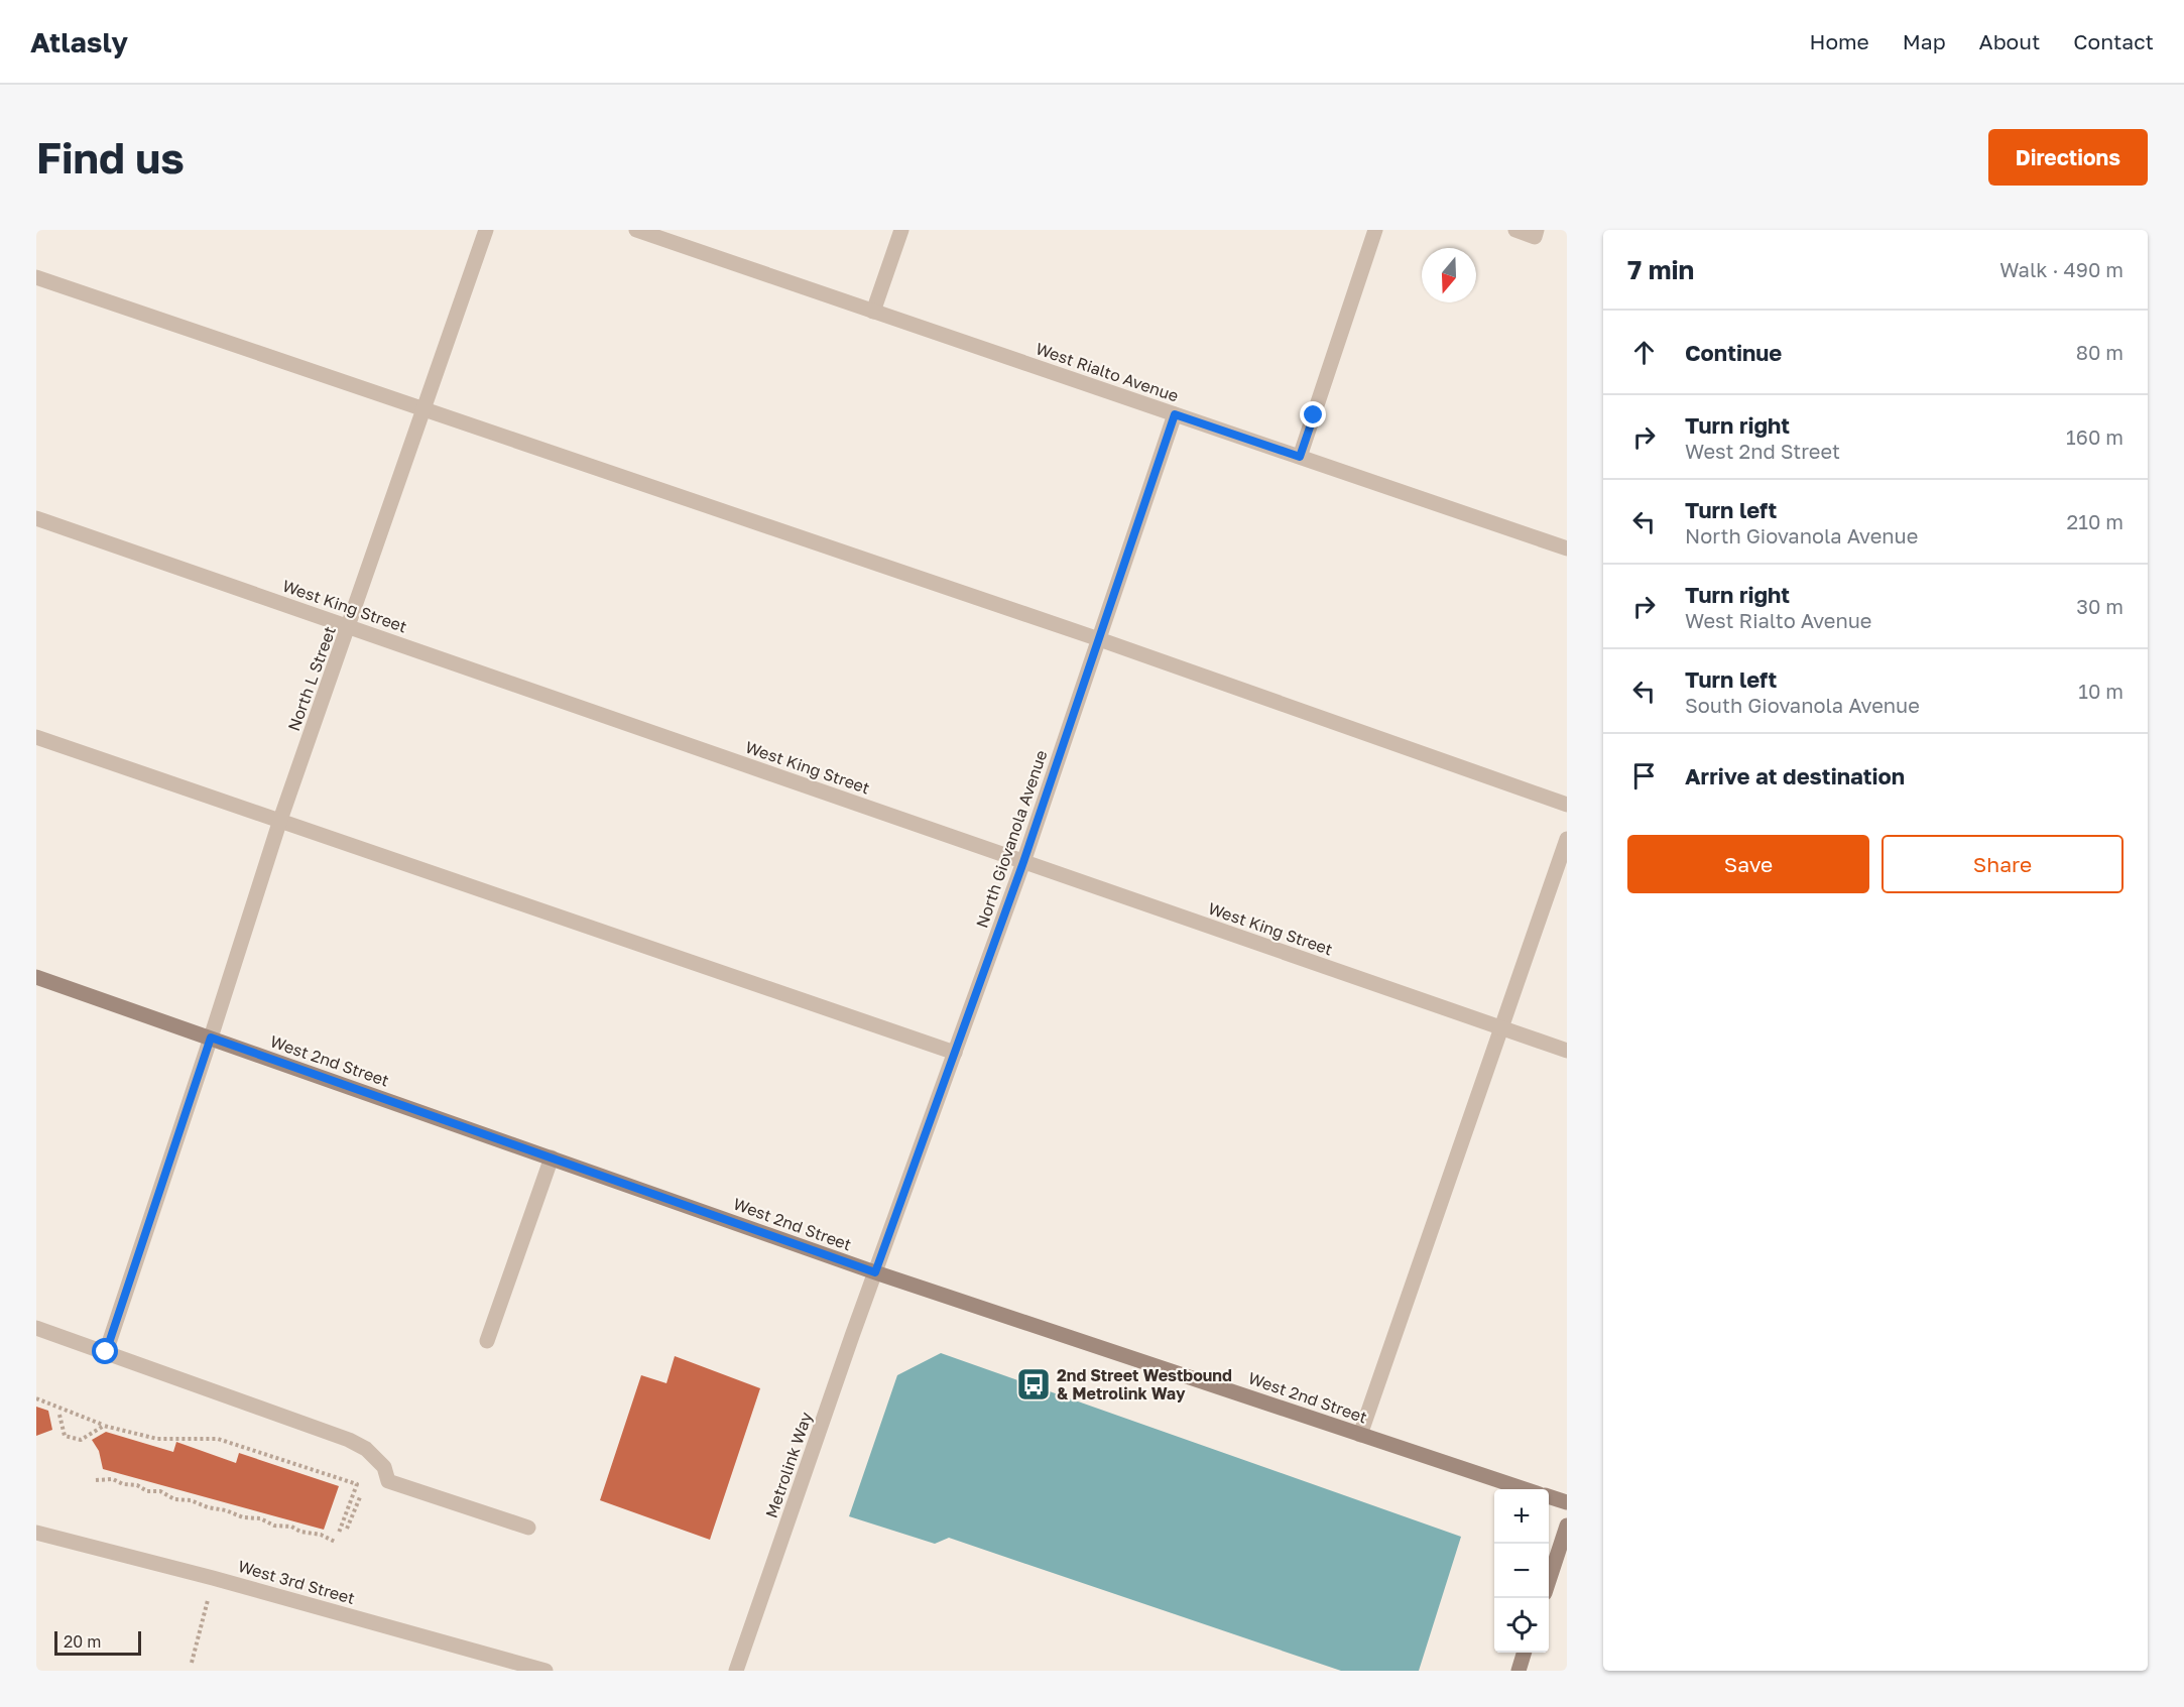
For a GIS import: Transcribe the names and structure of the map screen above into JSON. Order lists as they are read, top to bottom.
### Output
{
  "streets": {
    "main road": ["West 2nd Street"],
    "street": [
      "West Rialto Avenue",
      "West King Street",
      "North L Street",
      "North Giovanola Avenue",
      "Metrolink Way",
      "West 3rd Street"
    ]
  },
  "crossings": [
    ["West Rialto Avenue", "North Giovanola Avenue"],
    ["West King Street", "North L Street"],
    ["West King Street", "North Giovanola Avenue"],
    ["North L Street", "West 2nd Street"],
    ["North Giovanola Avenue", "West 2nd Street"],
    ["North Giovanola Avenue", "Metrolink Way"],
    ["West 2nd Street", "Metrolink Way"]
  ],
  "places": {
    "bus stop": ["2nd Street Westbound & Metrolink Way"]
  },
  "scale_bar": "20 m",
  "north": "bottom",
  "page": {
    "header": "Atlasly",
    "nav": [
      "Home",
      "Map",
      "About",
      "Contact"
    ],
    "buttons": [
      "Directions",
      ["Save", "Share"]
    ],
    "title": "Find us",
    "heading": ["7 min", "Walk · 490 m"],
    "list": [
      ["Continue", "80 m"],
      ["Turn right", "West 2nd Street", "160 m"],
      ["Turn left", "North Giovanola Avenue", "210 m"],
      ["Turn right", "West Rialto Avenue", "30 m"],
      ["Turn left", "South Giovanola Avenue", "10 m"],
      "Arrive at destination"
    ],
    "map_buttons": ["+", "−"],
    "scale": "20 m"
  }
}
